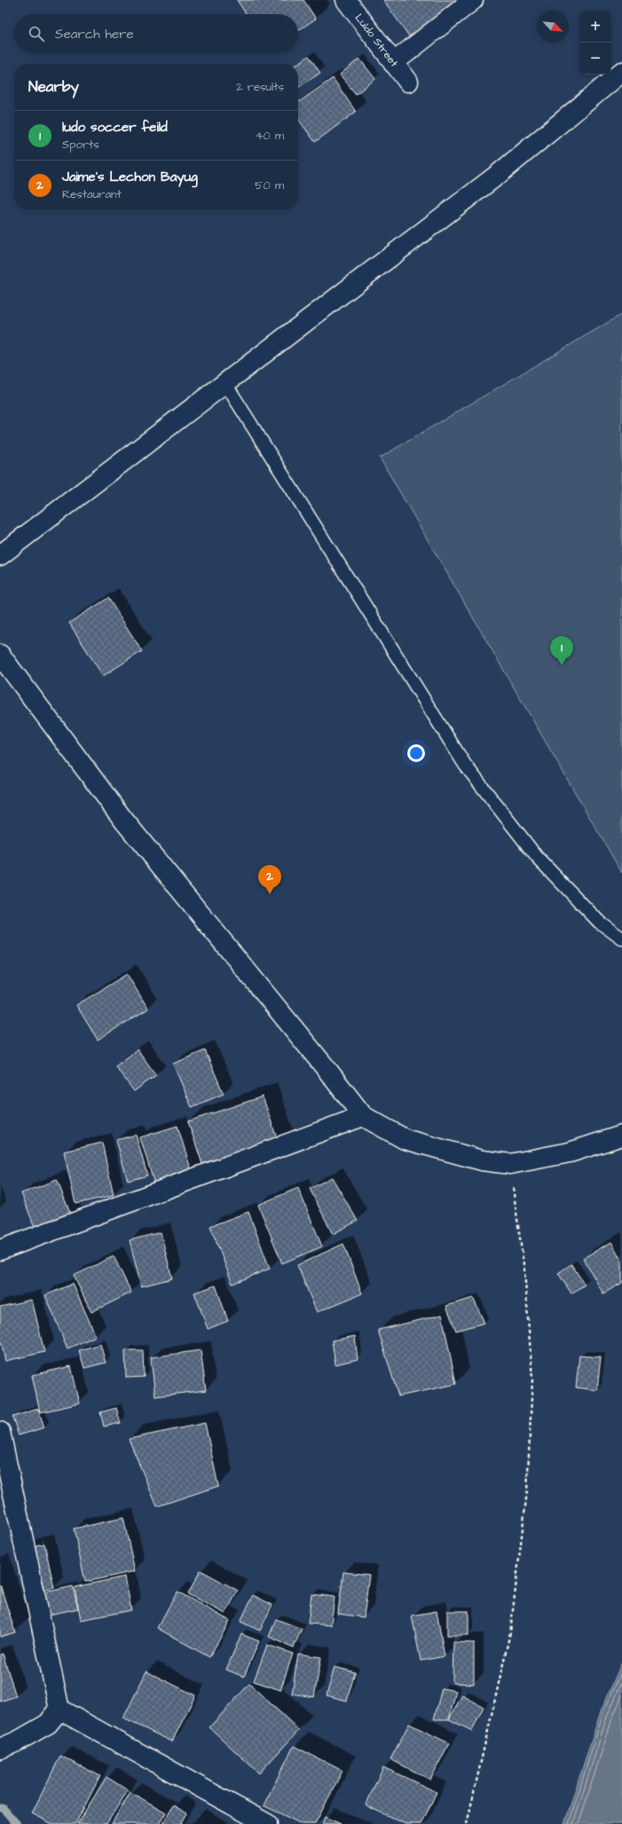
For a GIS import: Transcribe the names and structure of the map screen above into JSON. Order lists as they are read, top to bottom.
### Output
{
  "streets": {
    "street": ["Luldo Street"]
  },
  "north": "bottom right",
  "page": {
    "map_buttons": ["+", "−"],
    "search": "Search here",
    "heading": ["Nearby", "2 results"],
    "list": [
      {
        "mark": "1",
        "name": "ludo soccer feild",
        "note": "Sports",
        "value": "40 m"
      },
      {
        "mark": "2",
        "name": "Jaime's Lechon Bayug",
        "note": "Restaurant",
        "value": "50 m"
      }
    ],
    "pins": ["1", "2"]
  }
}
